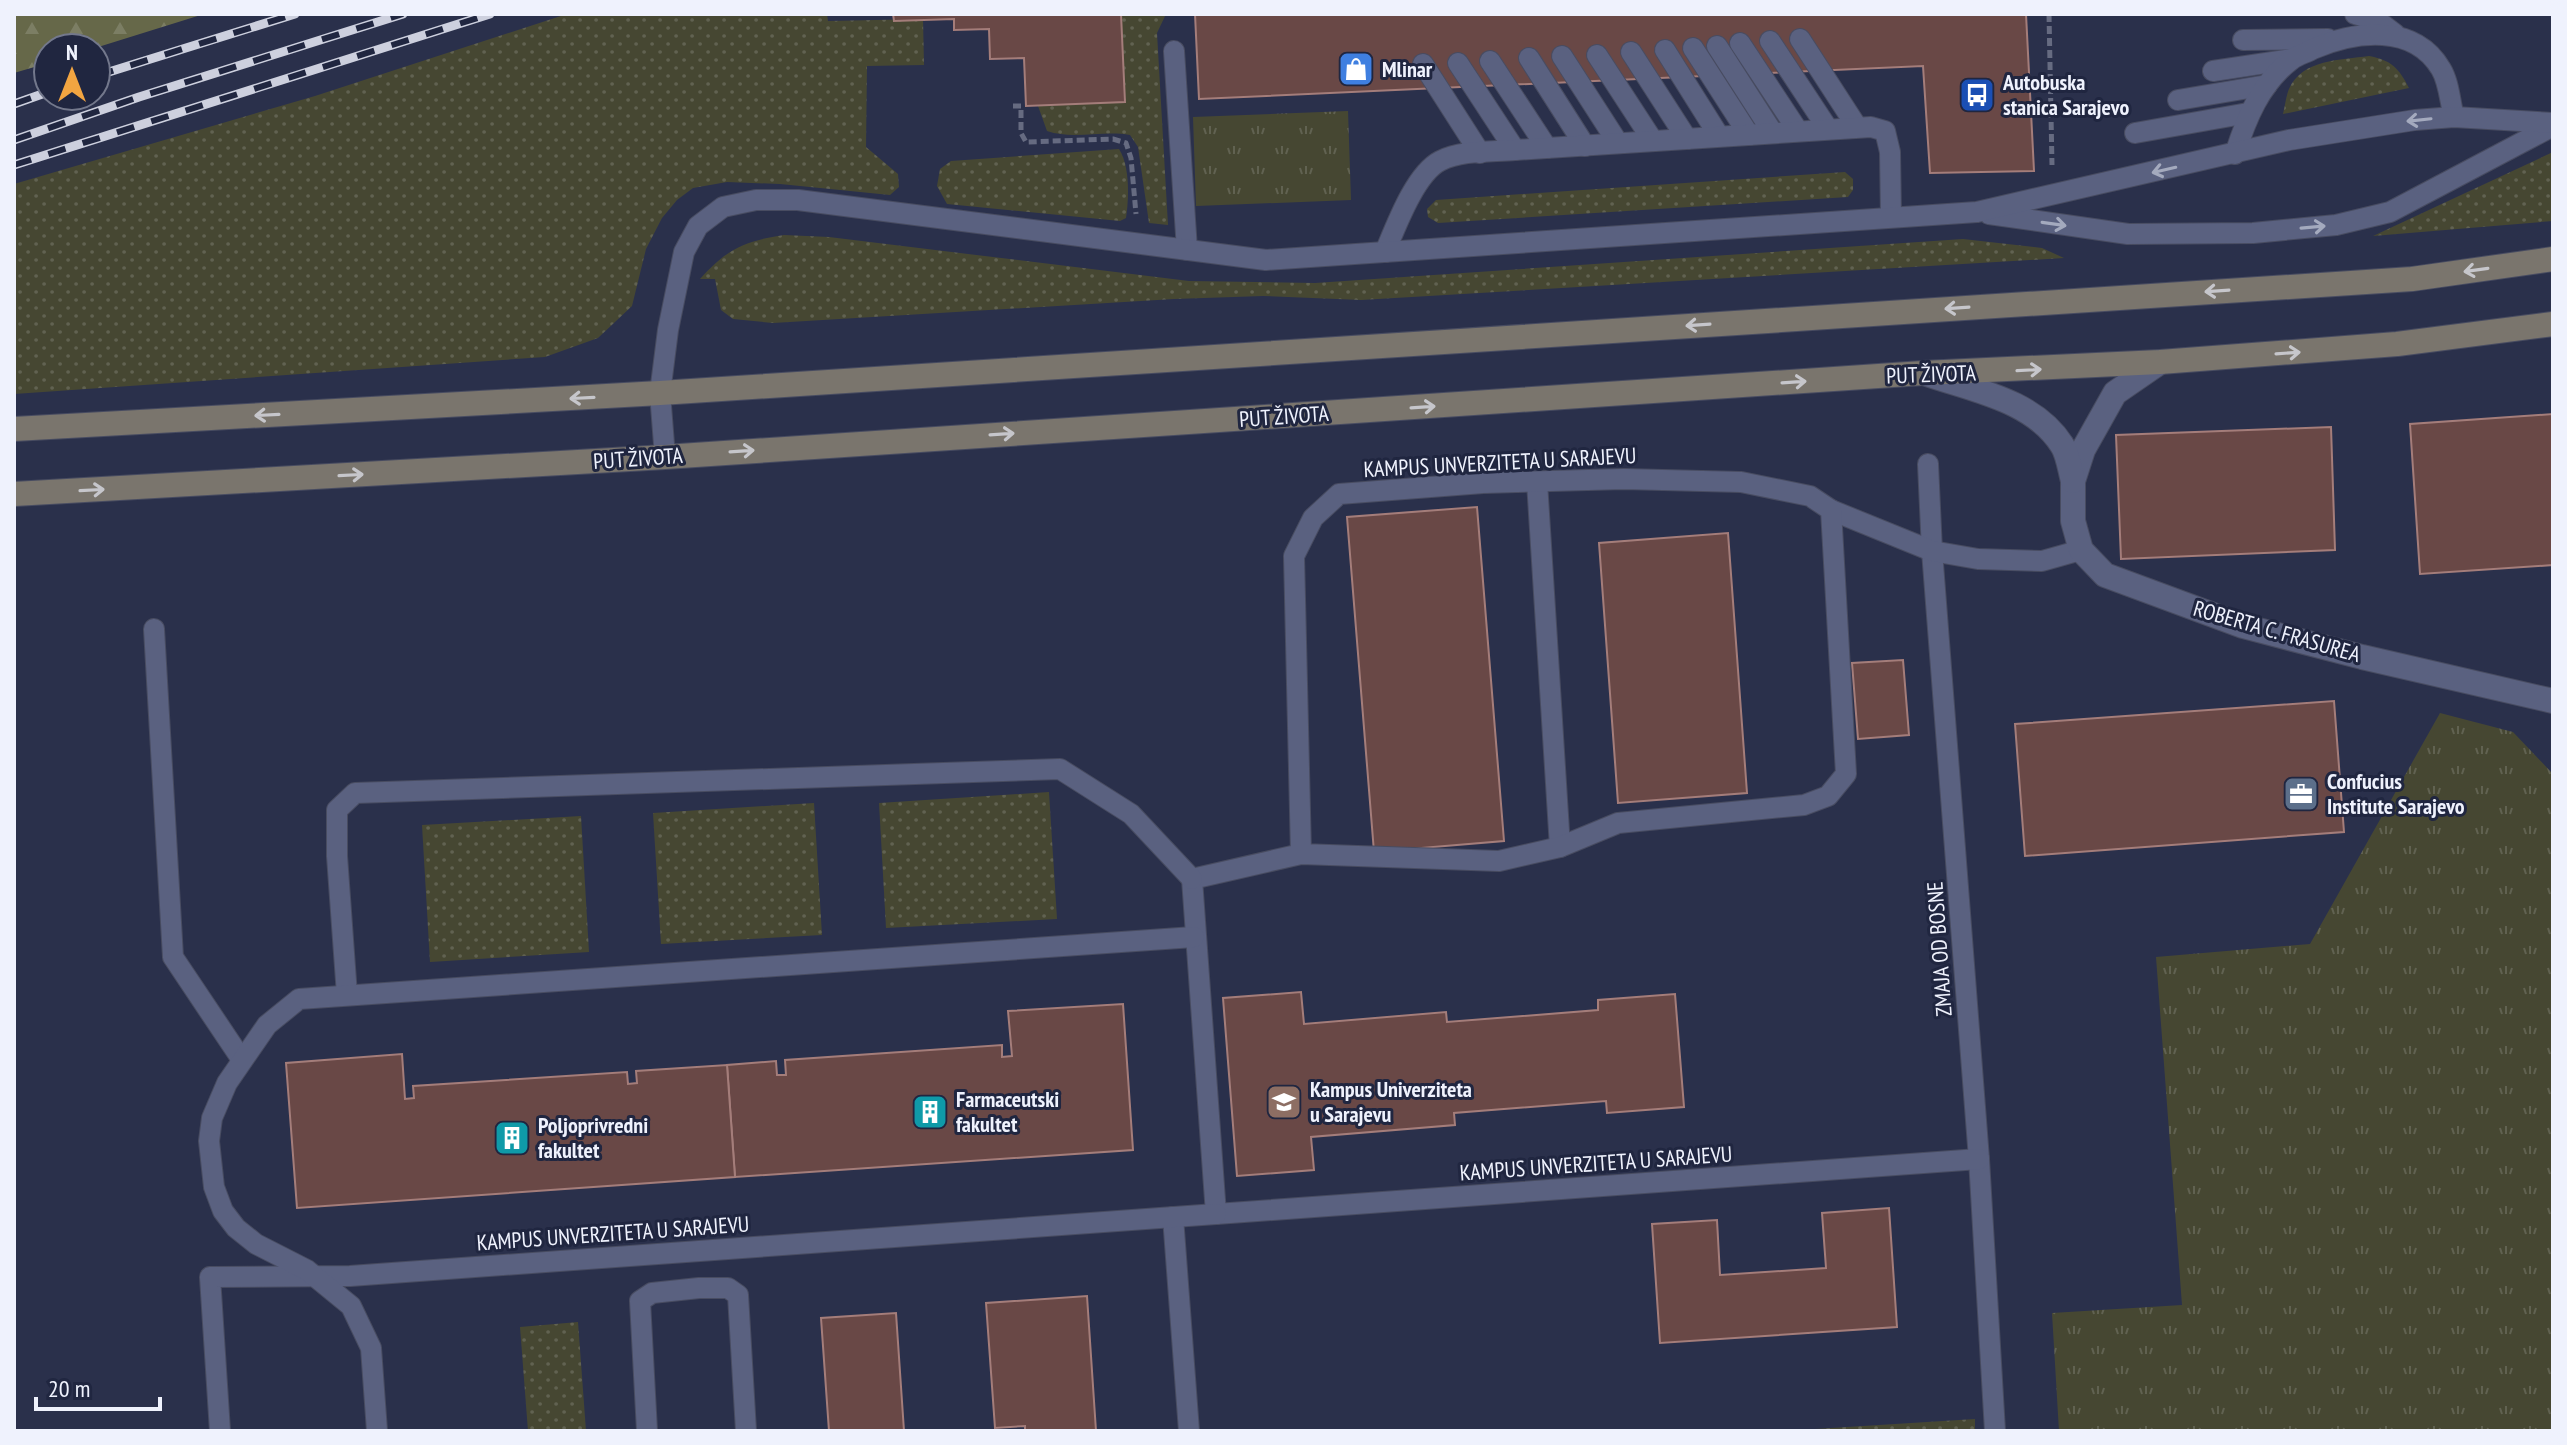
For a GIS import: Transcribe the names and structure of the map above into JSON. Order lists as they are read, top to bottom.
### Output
{
  "streets": {
    "street": ["PUT ŽIVOTA", "ROBERTA C. FRASUREA"],
    "lane": ["KAMPUS UNVERZITETA U SARAJEVU", "ZMAJA OD BOSNE"]
  },
  "crossings": [
    ["KAMPUS UNVERZITETA U SARAJEVU", "ROBERTA C. FRASUREA"],
    ["KAMPUS UNVERZITETA U SARAJEVU", "ZMAJA OD BOSNE"]
  ],
  "places": {
    "shop": ["Mlinar"],
    "bus stop": ["Autobuska stanica Sarajevo"],
    "office": ["Confucius Institute Sarajevo"],
    "school or university": ["Kampus Univerziteta u Sarajevu"],
    "building": ["Farmaceutski fakultet", "Poljoprivredni fakultet"]
  },
  "scale_bar": "20 m",
  "north": "top"
}
